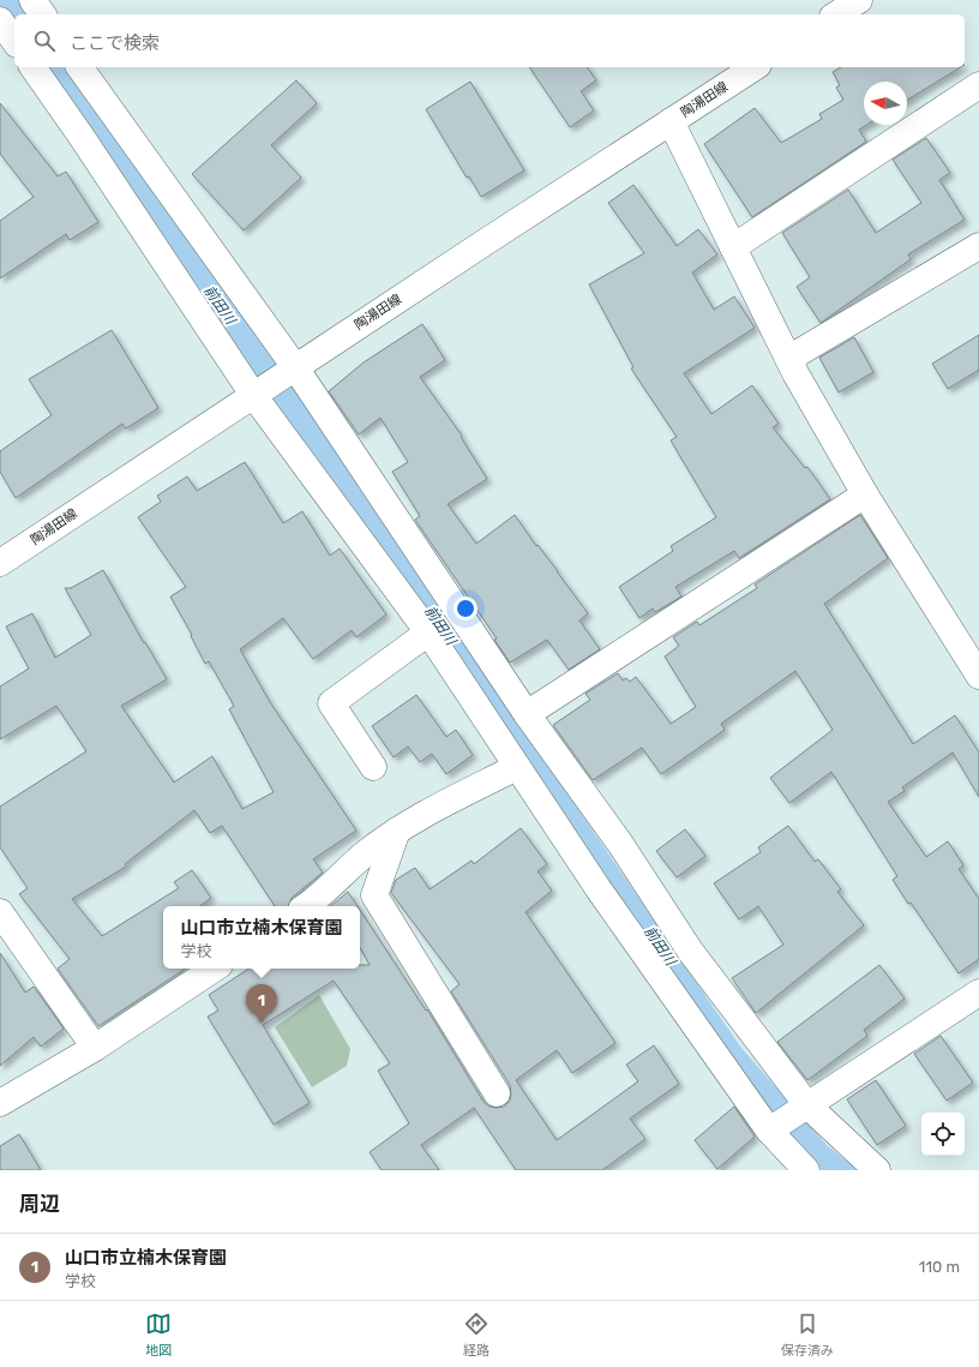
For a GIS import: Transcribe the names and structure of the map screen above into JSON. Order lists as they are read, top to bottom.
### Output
{
  "streets": {
    "street": ["陶湯田線"]
  },
  "water": ["前田川"],
  "north": "left",
  "page": {
    "search": "ここで検索",
    "popup": ["山口市立楠木保育園", "学校"],
    "pins": "1",
    "heading": "周辺",
    "list": [
      {
        "mark": "1",
        "name": "山口市立楠木保育園",
        "note": "学校",
        "value": "110 m"
      }
    ],
    "nav": ["地図", "経路", "保存済み"]
  }
}
